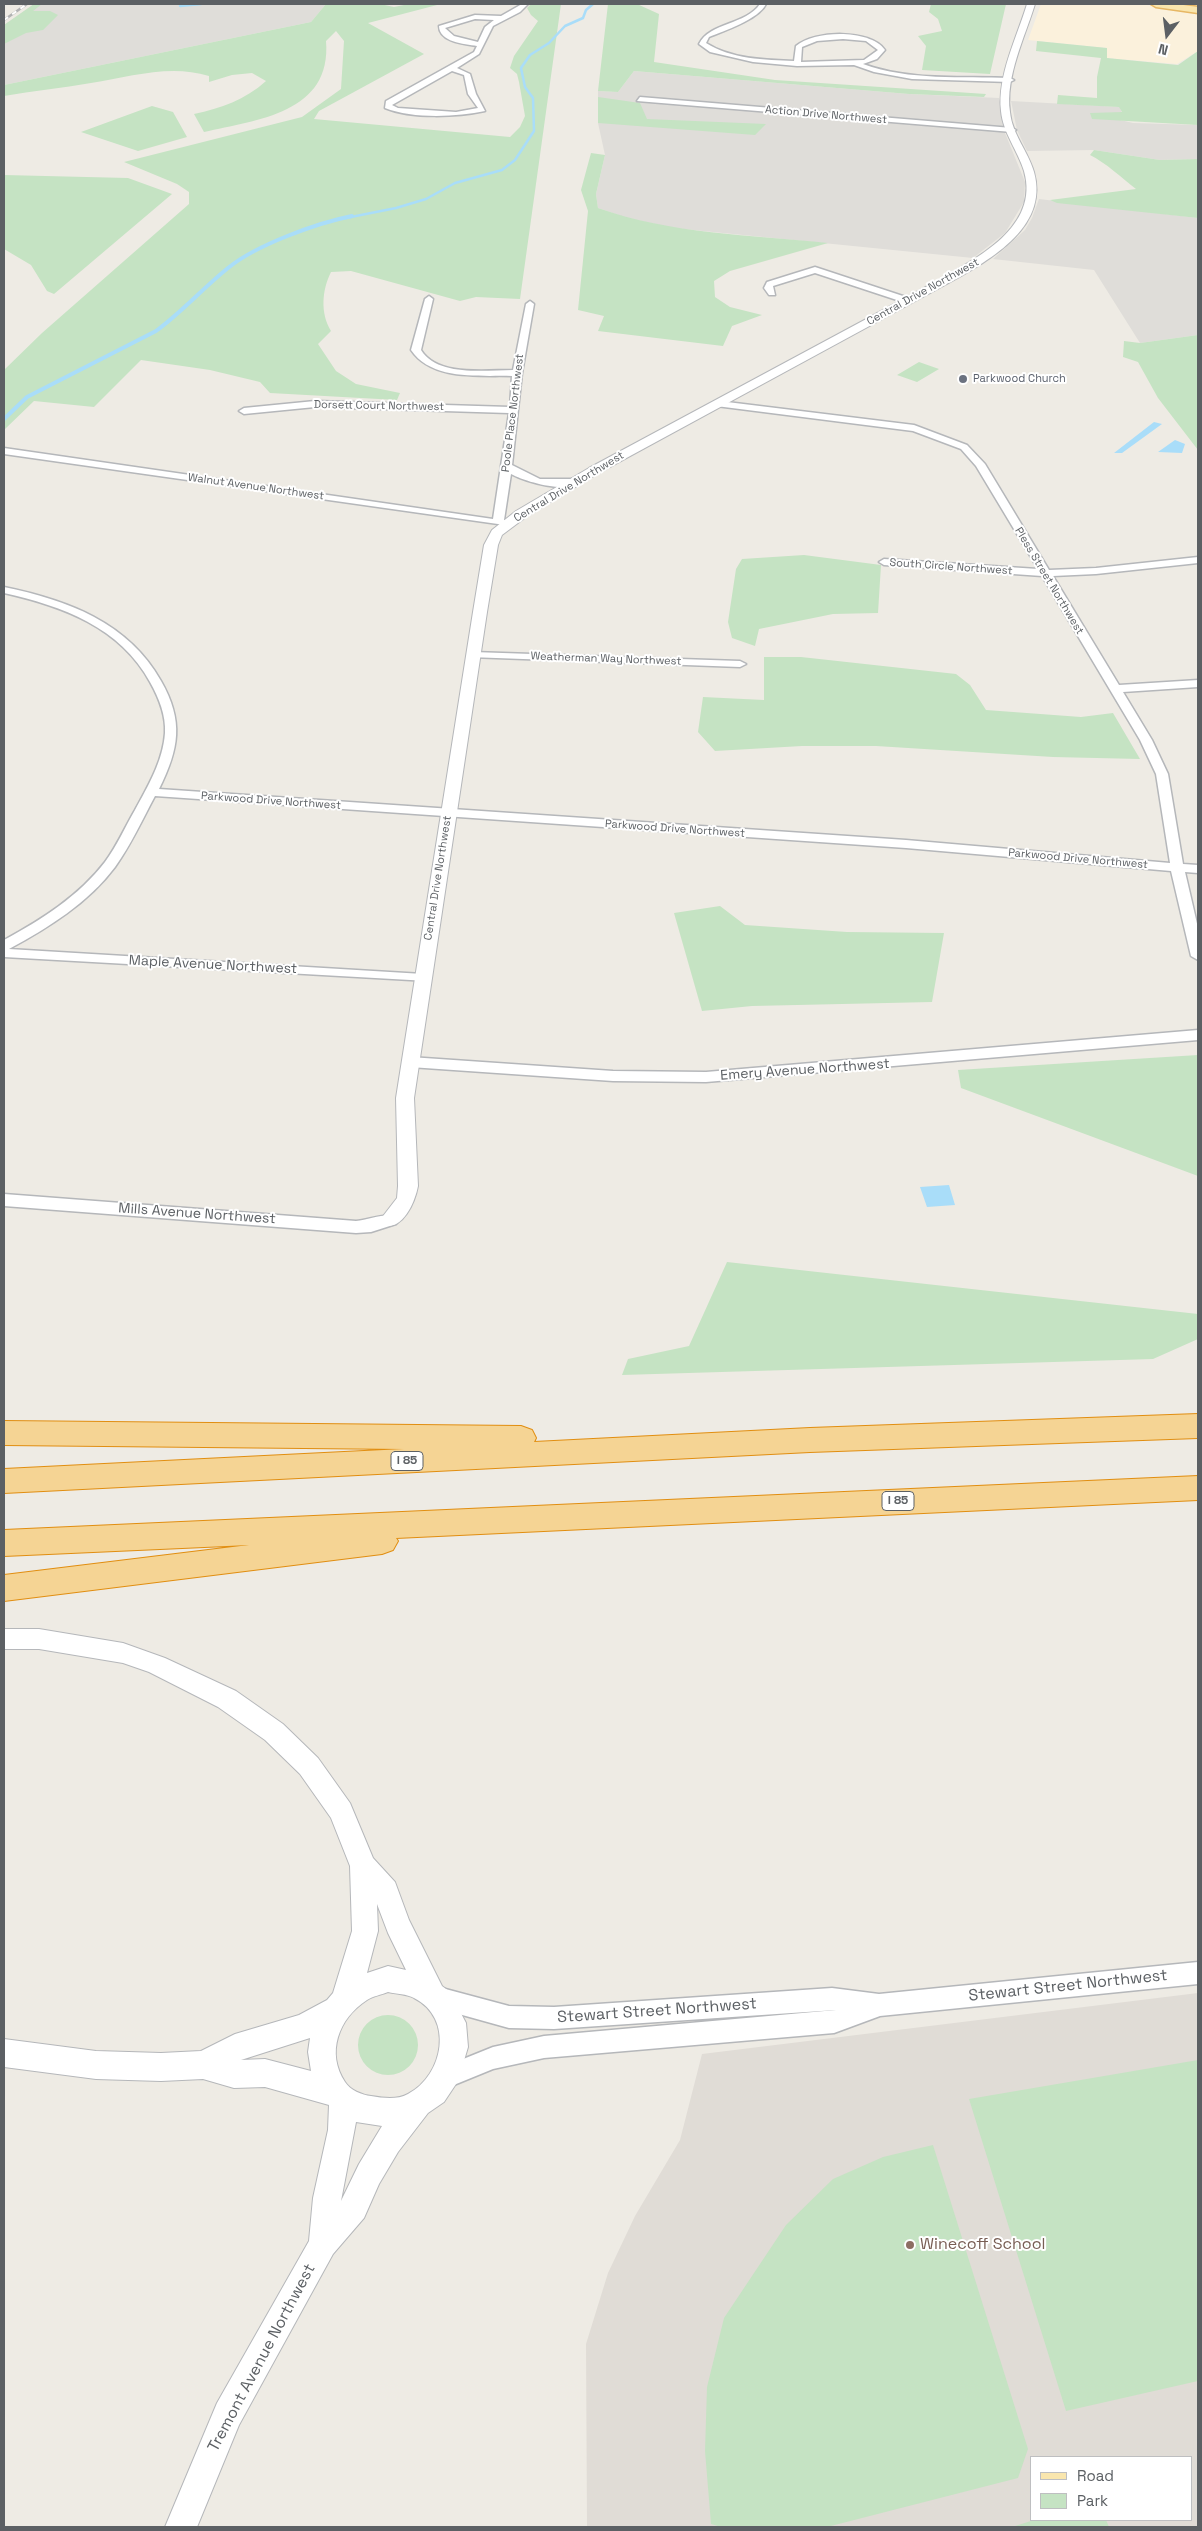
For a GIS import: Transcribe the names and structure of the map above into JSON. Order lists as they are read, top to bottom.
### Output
{
  "streets": {
    "highway": ["I 85"],
    "street": [
      "Action Drive Northwest",
      "Central Drive Northwest",
      "Dorsett Court Northwest",
      "Poole Place Northwest",
      "Walnut Avenue Northwest",
      "South Circle Northwest",
      "Pless Street Northwest",
      "Weatherman Way Northwest",
      "Parkwood Drive Northwest",
      "Maple Avenue Northwest",
      "Emery Avenue Northwest",
      "Mills Avenue Northwest",
      "Stewart Street Northwest",
      "Tremont Avenue Northwest"
    ]
  },
  "crossings": [
    ["Action Drive Northwest", "Central Drive Northwest"],
    ["Central Drive Northwest", "Poole Place Northwest"],
    ["Central Drive Northwest", "Walnut Avenue Northwest"],
    ["Central Drive Northwest", "Pless Street Northwest"],
    ["Central Drive Northwest", "Weatherman Way Northwest"],
    ["Central Drive Northwest", "Parkwood Drive Northwest"],
    ["Central Drive Northwest", "Maple Avenue Northwest"],
    ["Central Drive Northwest", "Emery Avenue Northwest"],
    ["Central Drive Northwest", "Mills Avenue Northwest"],
    ["Dorsett Court Northwest", "Poole Place Northwest"],
    ["Poole Place Northwest", "Walnut Avenue Northwest"],
    ["South Circle Northwest", "Pless Street Northwest"],
    ["Pless Street Northwest", "Parkwood Drive Northwest"],
    ["Stewart Street Northwest", "Tremont Avenue Northwest"]
  ],
  "places": ["Parkwood Church", "Winecoff School"],
  "legend": ["Road", "Park"],
  "north": "bottom"
}
